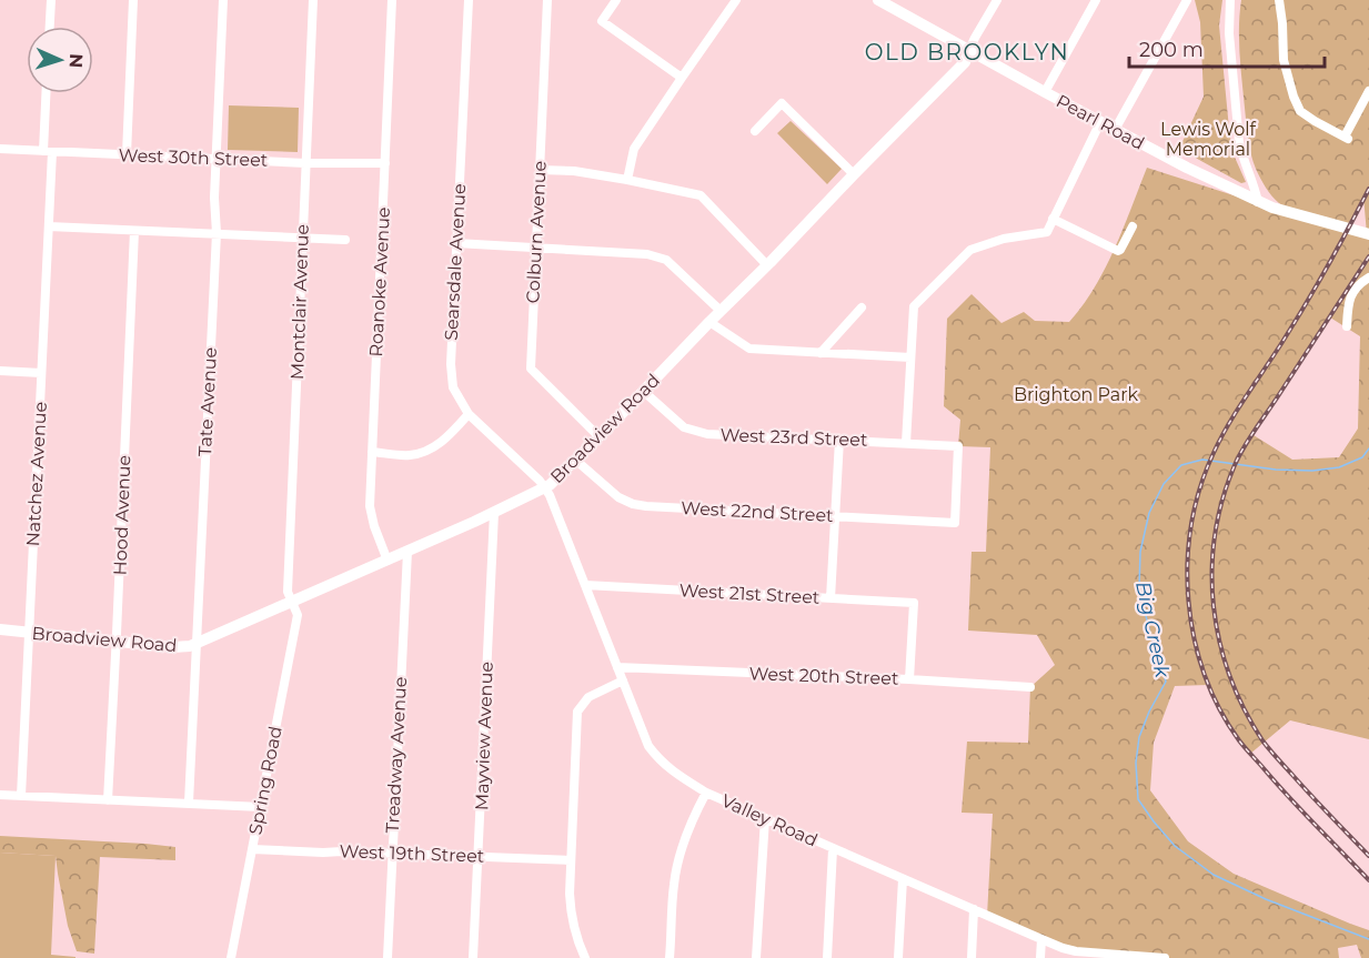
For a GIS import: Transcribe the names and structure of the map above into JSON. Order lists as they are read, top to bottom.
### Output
{
  "streets": {
    "main road": ["Pearl Road", "Broadview Road"],
    "street": [
      "West 30th Street",
      "Colburn Avenue",
      "Searsdale Avenue",
      "Roanoke Avenue",
      "Montclair Avenue",
      "Tate Avenue",
      "West 23rd Street",
      "Natchez Avenue",
      "West 22nd Street",
      "Hood Avenue",
      "West 21st Street",
      "West 20th Street",
      "Mayview Avenue",
      "Treadway Avenue",
      "Spring Road",
      "Valley Road",
      "West 19th Street"
    ]
  },
  "crossings": [
    ["Pearl Road", "Broadview Road"],
    ["West 30th Street", "Roanoke Avenue"],
    ["West 30th Street", "Montclair Avenue"],
    ["West 30th Street", "Tate Avenue"],
    ["West 30th Street", "Natchez Avenue"],
    ["Colburn Avenue", "Broadview Road"],
    ["Searsdale Avenue", "Broadview Road"],
    ["Searsdale Avenue", "Valley Road"],
    ["Roanoke Avenue", "Broadview Road"],
    ["Montclair Avenue", "Broadview Road"],
    ["Montclair Avenue", "Spring Road"],
    ["Tate Avenue", "Broadview Road"],
    ["Broadview Road", "West 23rd Street"],
    ["Broadview Road", "Natchez Avenue"],
    ["Broadview Road", "West 22nd Street"],
    ["Broadview Road", "Hood Avenue"],
    ["Broadview Road", "Mayview Avenue"],
    ["Broadview Road", "Treadway Avenue"],
    ["Broadview Road", "Spring Road"],
    ["Broadview Road", "Valley Road"],
    ["West 23rd Street", "West 22nd Street"],
    ["West 21st Street", "West 20th Street"],
    ["West 21st Street", "Valley Road"],
    ["West 20th Street", "Valley Road"],
    ["Mayview Avenue", "West 19th Street"],
    ["Treadway Avenue", "West 19th Street"],
    ["Spring Road", "West 19th Street"]
  ],
  "districts": ["OLD BROOKLYN"],
  "water": ["Big Creek"],
  "parks": ["Lewis Wolf Memorial", "Brighton Park"],
  "scale_bar": "200 m",
  "north": "right"
}
